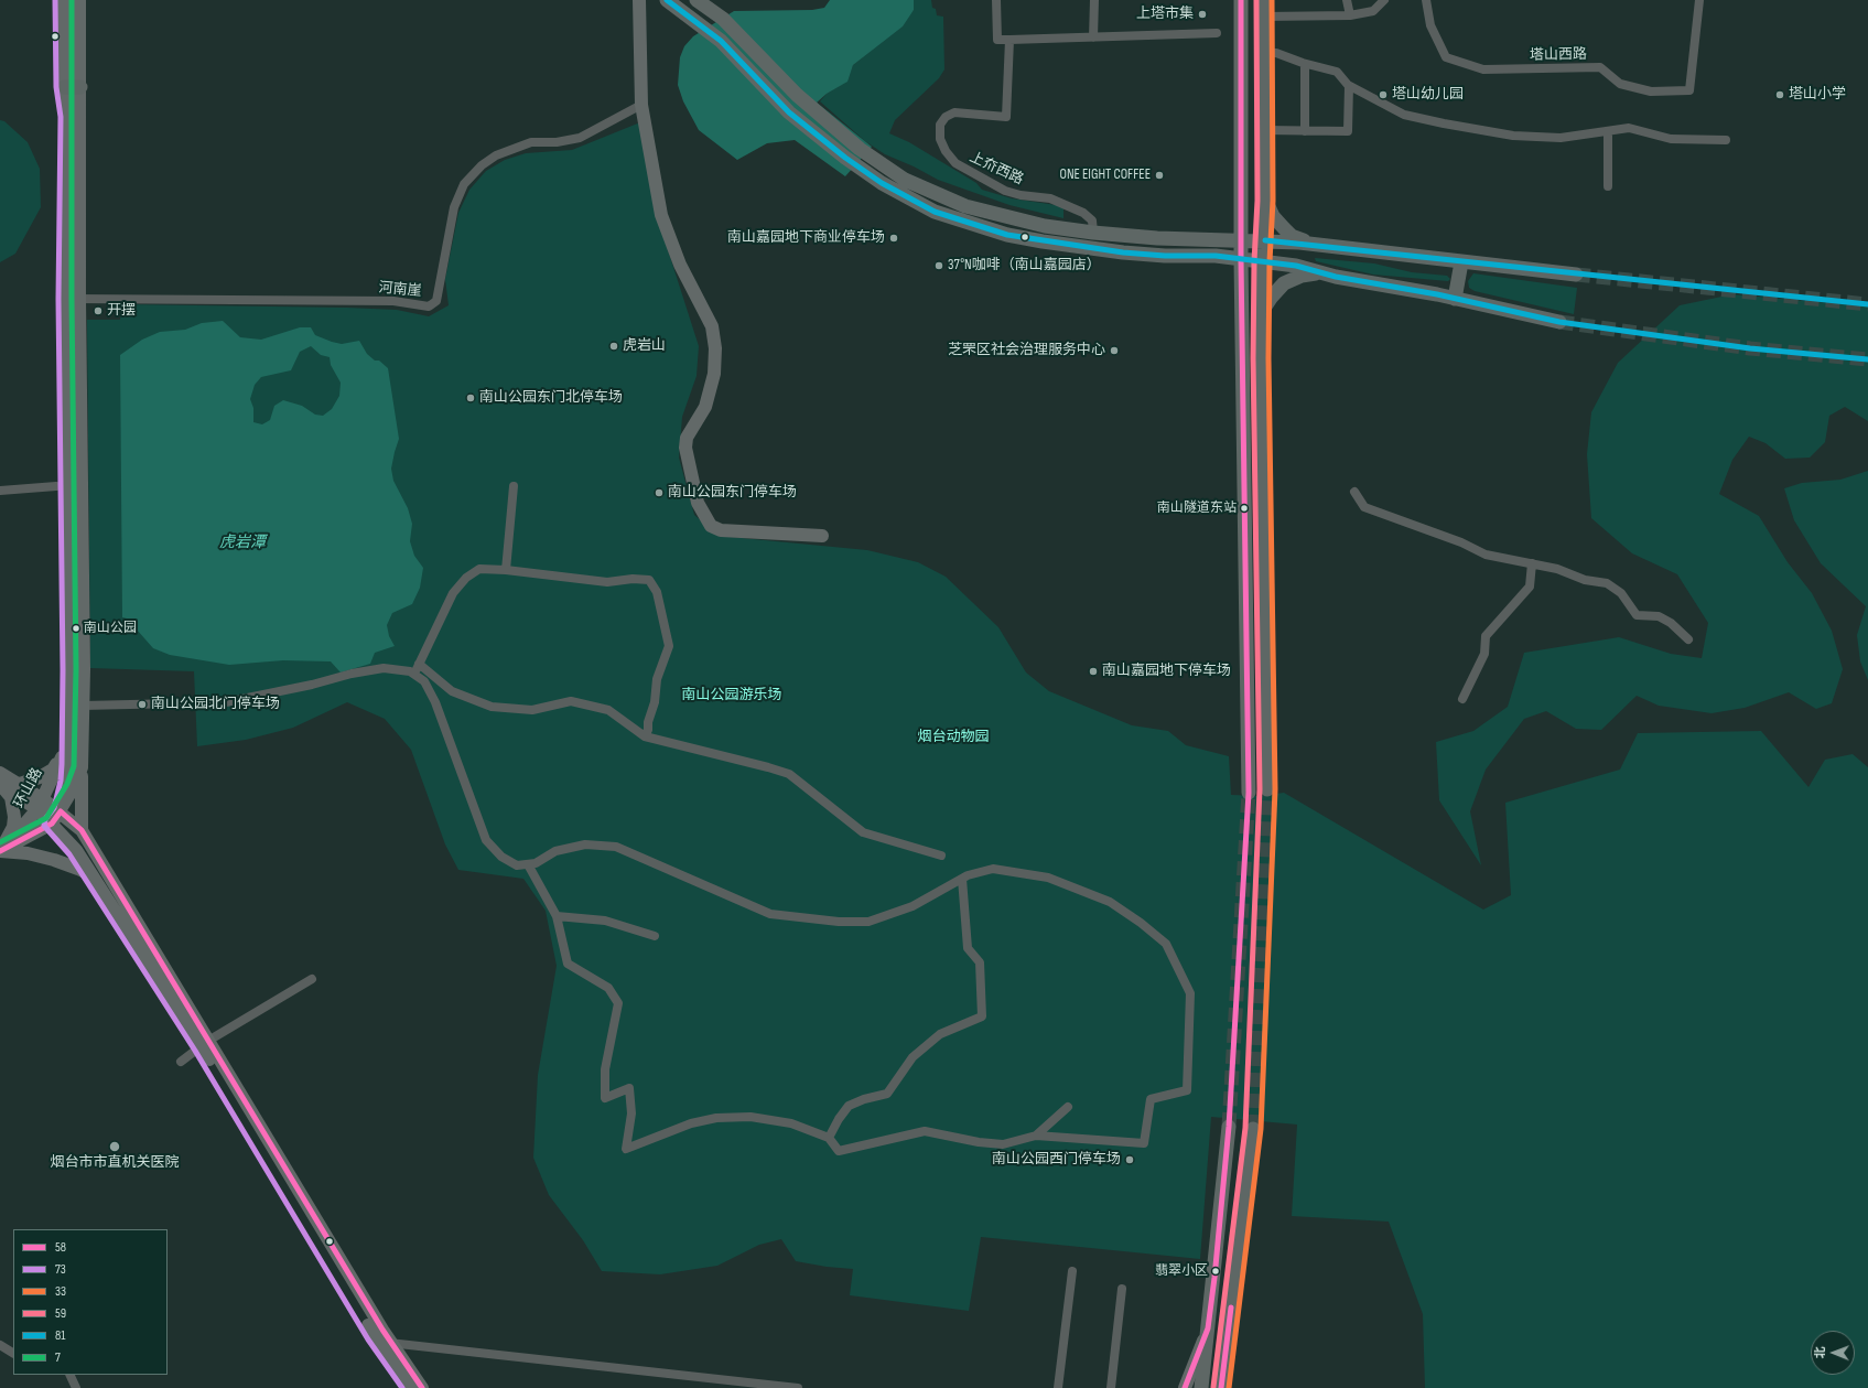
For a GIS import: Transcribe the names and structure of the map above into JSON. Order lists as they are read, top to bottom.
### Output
{
  "streets": {
    "main road": ["环山路"],
    "street": ["塔山西路", "上夼西路", "河南崖"]
  },
  "water": ["虎岩潭"],
  "parks": ["南山公园游乐场", "烟台动物园"],
  "places": [
    "上塔市集",
    "塔山幼儿园",
    "塔山小学",
    "ONE EIGHT COFFEE",
    "南山嘉园地下商业停车场",
    "37°N咖啡（南山嘉园店）",
    "开摆",
    "虎岩山",
    "芝罘区社会治理服务中心",
    "南山公园东门北停车场",
    "南山公园东门停车场",
    "南山隧道东站",
    "南山公园",
    "南山嘉园地下停车场",
    "南山公园北门停车场",
    "烟台市市直机关医院",
    "南山公园西门停车场",
    "翡翠小区"
  ],
  "lines": [
    "transit line 58",
    "transit line 73",
    "transit line 33",
    "transit line 59",
    "transit line 81",
    "transit line 7"
  ],
  "legend": [
    "58",
    "73",
    "33",
    "59",
    "81",
    "7"
  ],
  "north": "left"
}
